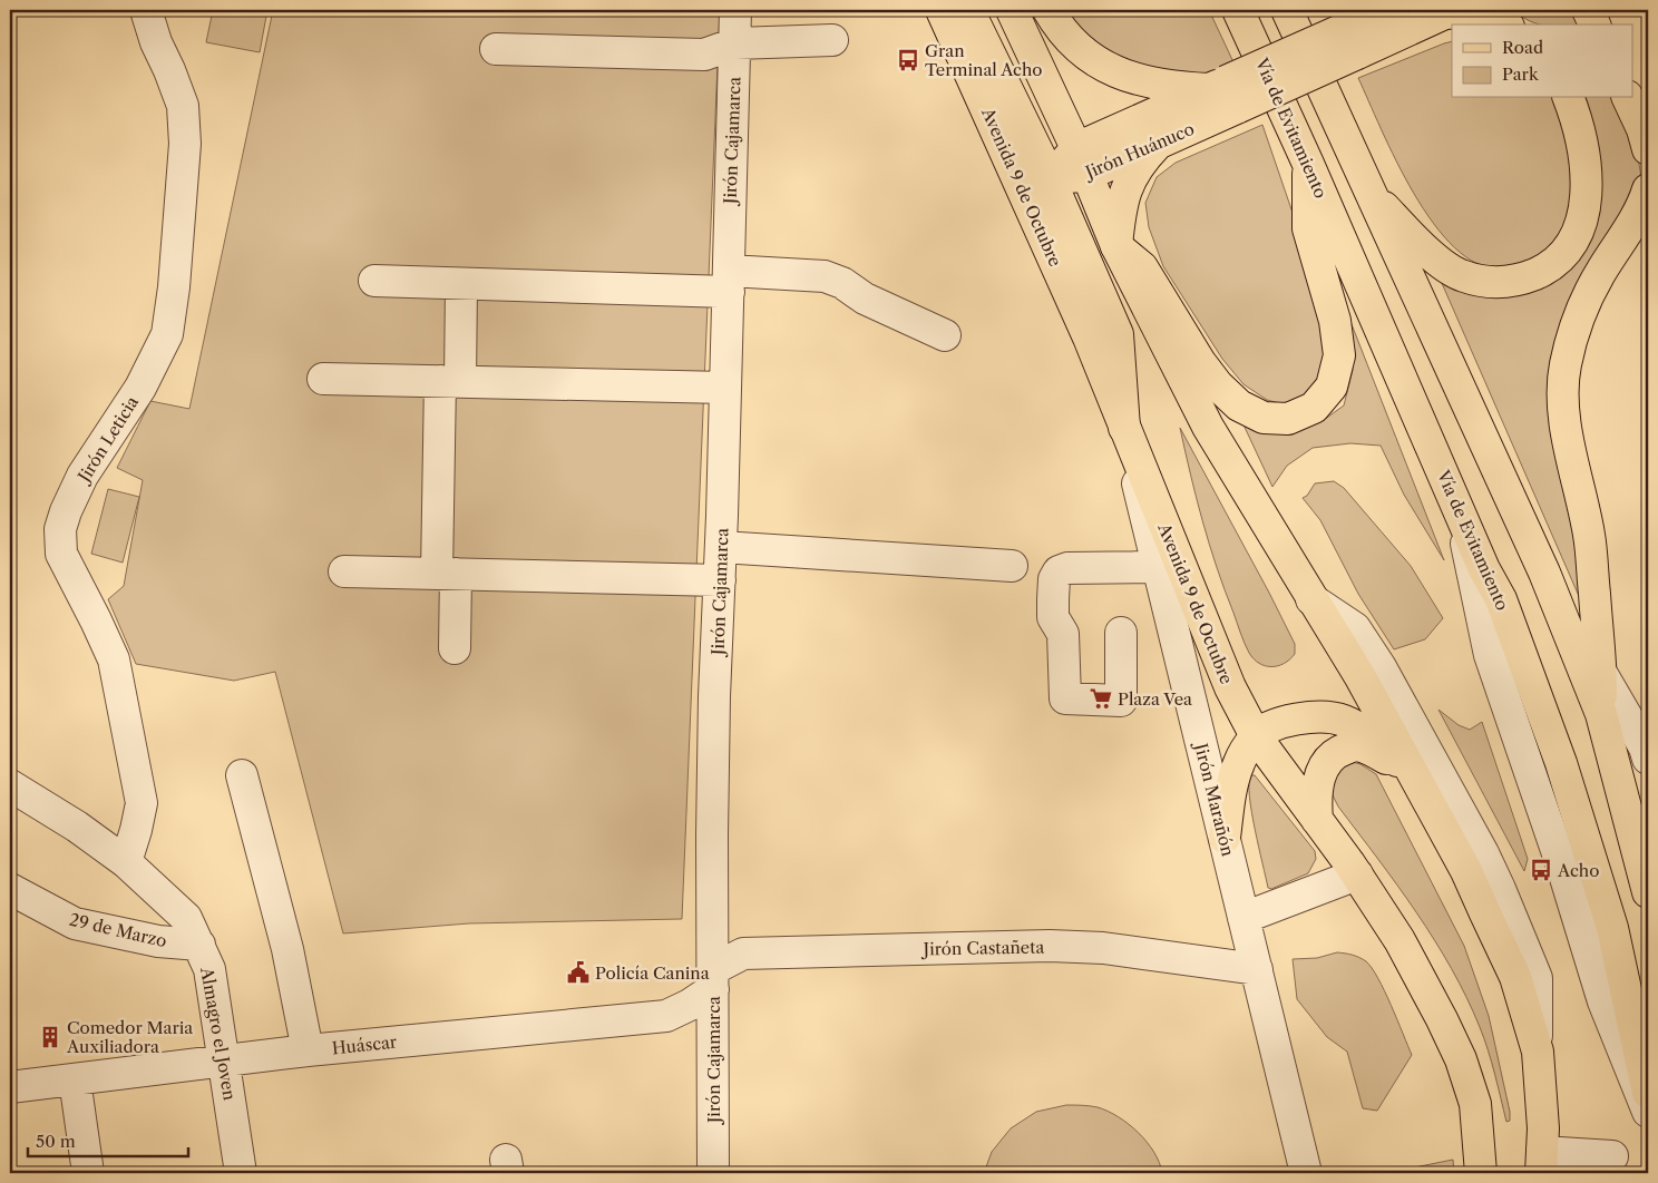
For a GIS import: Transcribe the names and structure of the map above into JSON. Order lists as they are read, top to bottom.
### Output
{
  "streets": {
    "main road": ["Vía de Evitamiento", "Jirón Huánuco", "Avenida 9 de Octubre"],
    "street": [
      "Jirón Cajamarca",
      "Jirón Leticia",
      "Jirón Marañón",
      "29 de Marzo",
      "Jirón Castañeta",
      "Almagro el Joven",
      "Huáscar"
    ]
  },
  "crossings": [
    ["Jirón Cajamarca", "Jirón Castañeta"],
    ["Jirón Cajamarca", "Huáscar"],
    ["Avenida 9 de Octubre", "Jirón Marañón"],
    ["Jirón Leticia", "Almagro el Joven"],
    ["Jirón Marañón", "Jirón Castañeta"],
    ["29 de Marzo", "Almagro el Joven"],
    ["Jirón Castañeta", "Huáscar"],
    ["Almagro el Joven", "Huáscar"]
  ],
  "places": {
    "bus stop": ["Gran Terminal Acho", "Acho"],
    "supermarket": ["Plaza Vea"],
    "public building": ["Policía Canina"],
    "building": ["Comedor Maria Auxiliadora"]
  },
  "legend": ["Road", "Park"],
  "scale_bar": "50 m"
}
